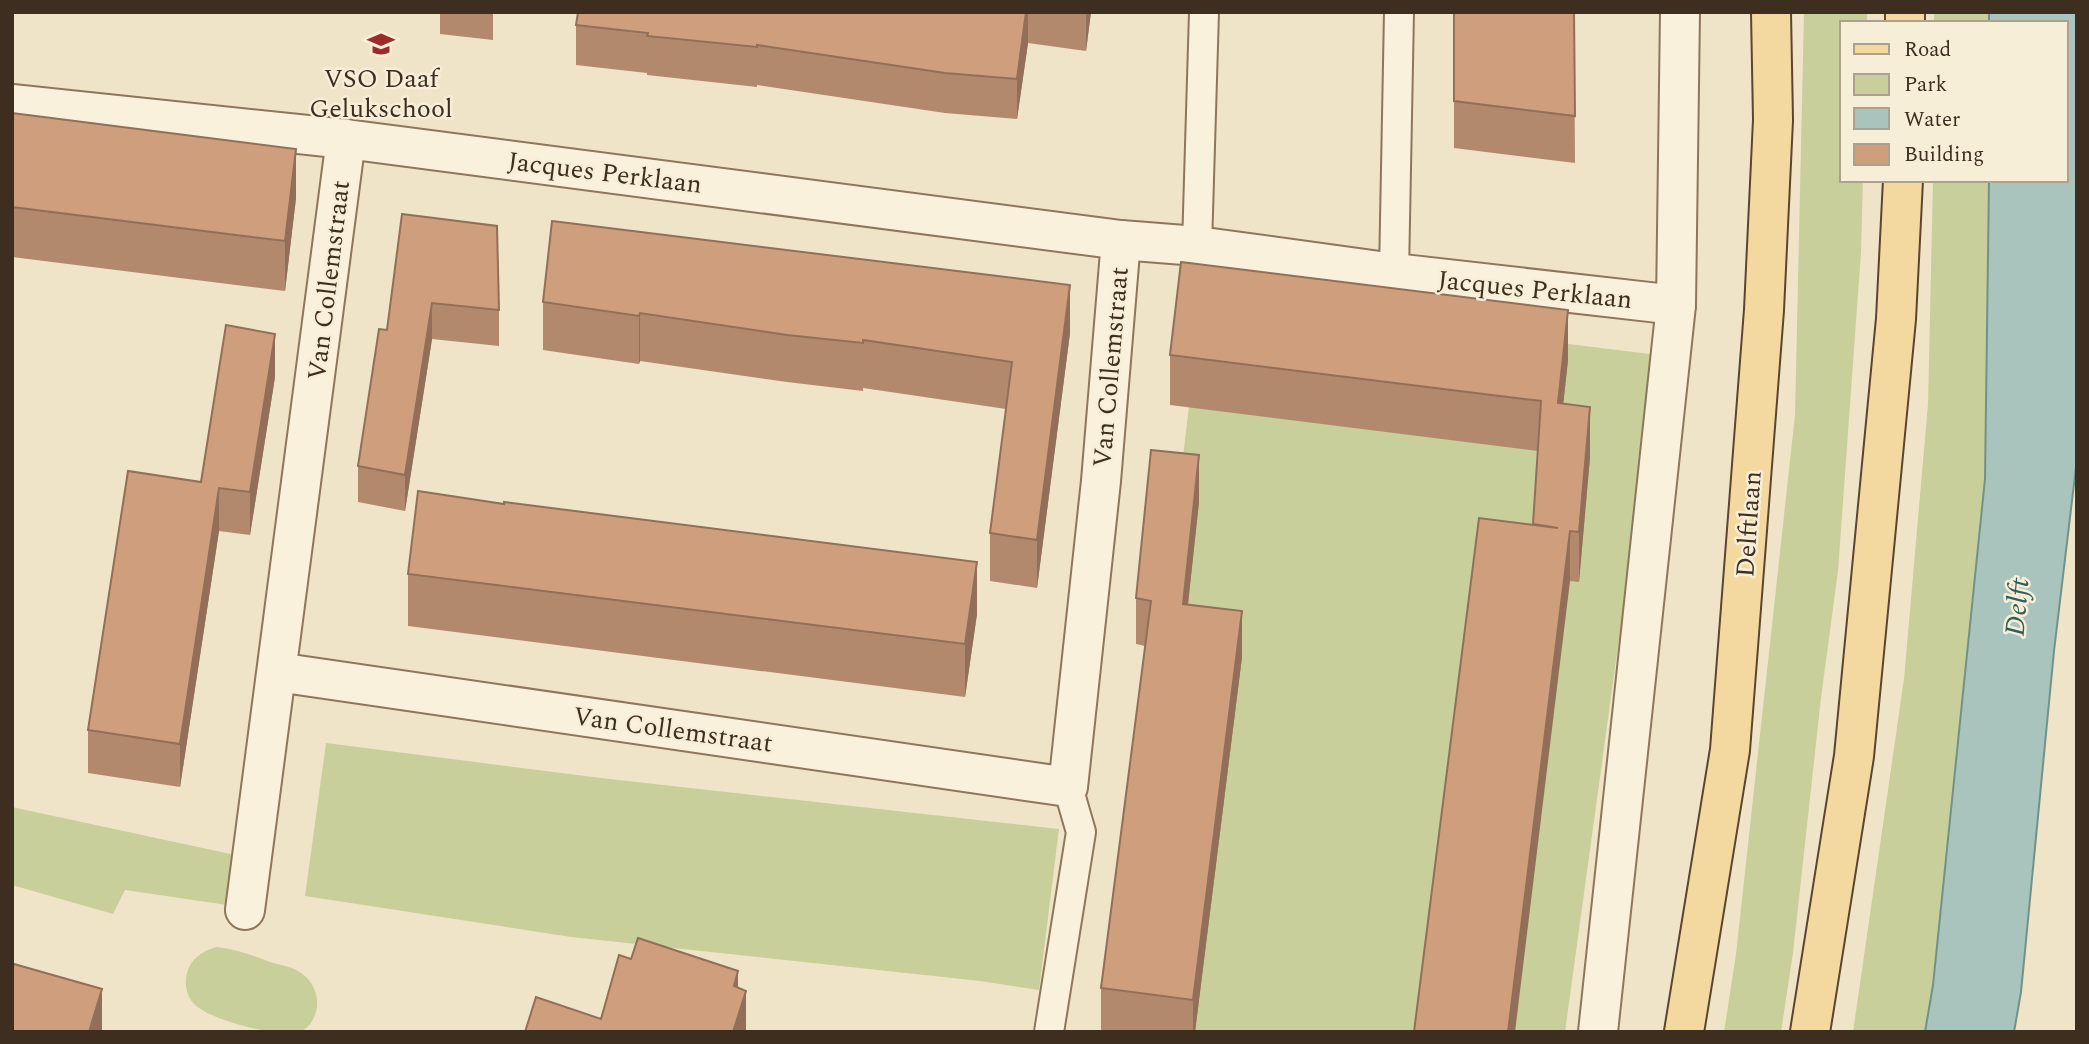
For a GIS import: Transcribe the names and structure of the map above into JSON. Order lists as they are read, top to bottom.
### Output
{
  "streets": {
    "main road": ["Delftlaan"],
    "street": ["Jacques Perklaan", "Van Collemstraat"]
  },
  "crossings": [
    ["Jacques Perklaan", "Van Collemstraat"]
  ],
  "water": ["Delft"],
  "places": {
    "school or university": ["VSO Daaf Gelukschool"]
  },
  "legend": [
    "Road",
    "Park",
    "Water",
    "Building"
  ]
}
